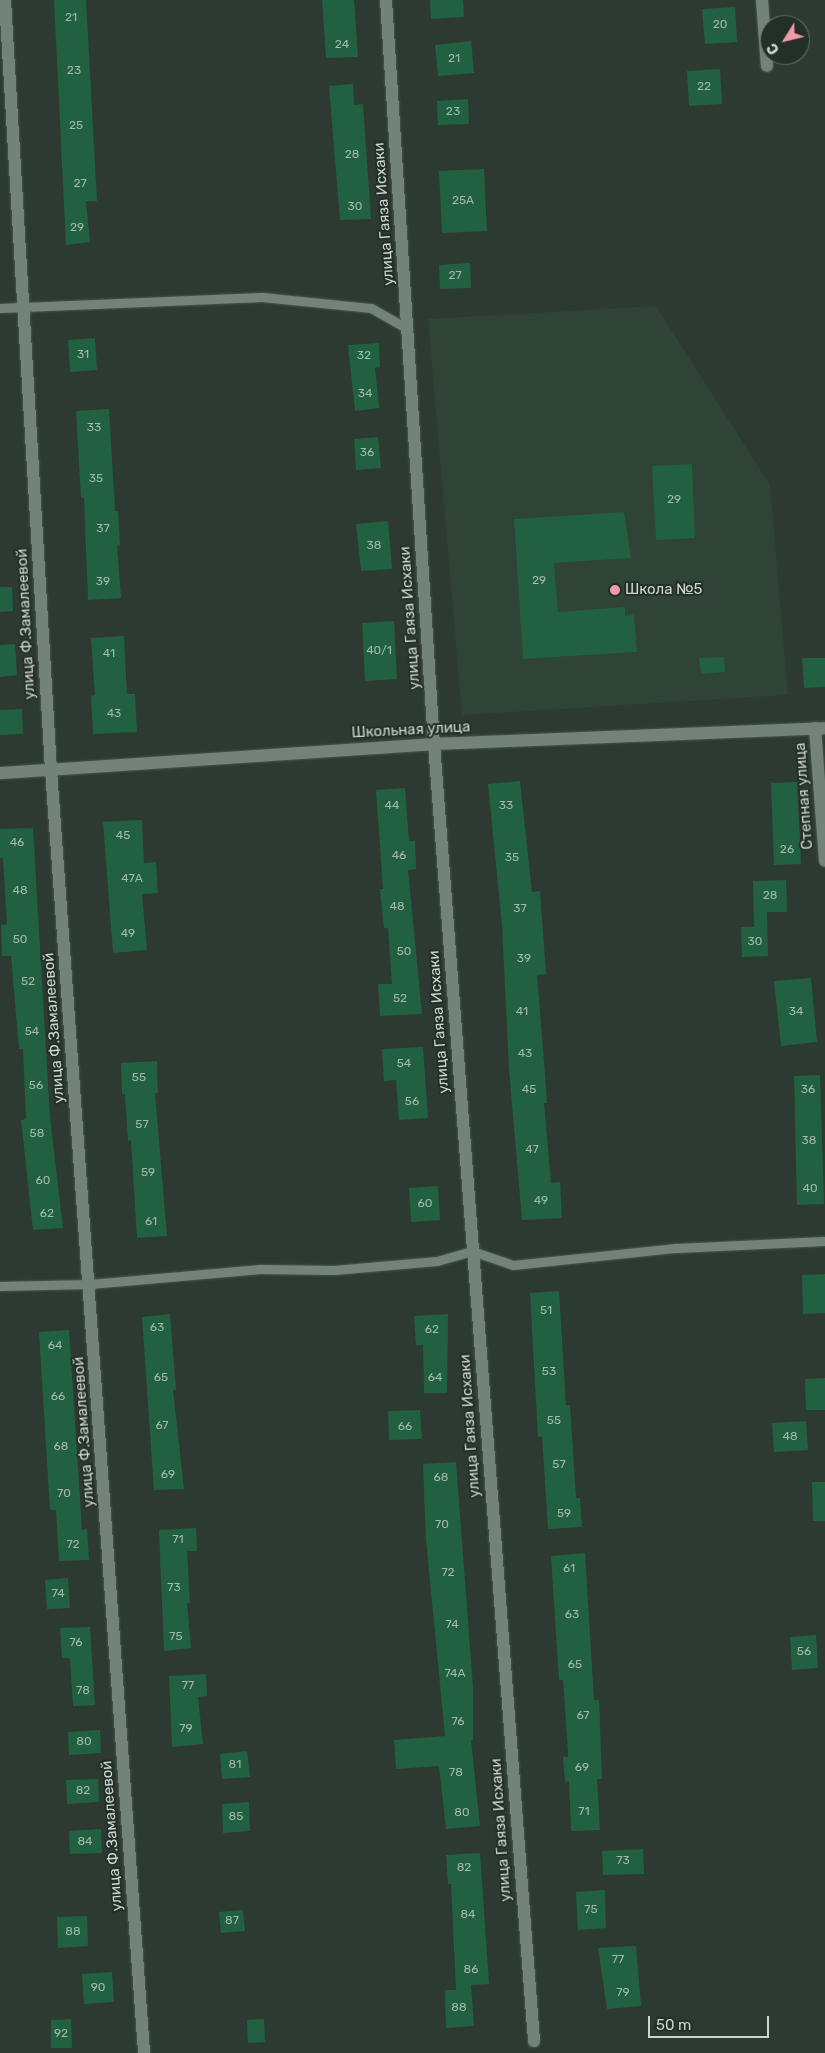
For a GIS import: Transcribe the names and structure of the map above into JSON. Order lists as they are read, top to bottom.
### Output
{
  "streets": {
    "street": [
      "улица Гаяза Исхаки",
      "улица Ф.Замалеевой",
      "Школьная улица",
      "Степная улица"
    ]
  },
  "crossings": [
    ["улица Гаяза Исхаки", "Школьная улица"],
    ["улица Ф.Замалеевой", "Школьная улица"],
    ["Школьная улица", "Степная улица"]
  ],
  "places": ["Школа №5"],
  "house_numbers": [
    "21",
    "20",
    "24",
    "21",
    "23",
    "22",
    "23",
    "25",
    "28",
    "27",
    "25А",
    "30",
    "29",
    "27",
    "31",
    "32",
    "34",
    "33",
    "36",
    "35",
    "29",
    "37",
    "38",
    "29",
    "39",
    "40/1",
    "41",
    "43",
    "44",
    "33",
    "45",
    "46",
    "26",
    "46",
    "35",
    "47А",
    "48",
    "28",
    "48",
    "37",
    "49",
    "50",
    "30",
    "50",
    "39",
    "52",
    "52",
    "41",
    "34",
    "54",
    "43",
    "54",
    "55",
    "56",
    "45",
    "36",
    "56",
    "57",
    "58",
    "38",
    "47",
    "59",
    "60",
    "40",
    "49",
    "60",
    "62",
    "61",
    "51",
    "63",
    "62",
    "64",
    "53",
    "65",
    "64",
    "66",
    "55",
    "67",
    "66",
    "48",
    "68",
    "57",
    "69",
    "68",
    "70",
    "59",
    "70",
    "71",
    "72",
    "61",
    "72",
    "73",
    "74",
    "63",
    "74",
    "75",
    "76",
    "56",
    "65",
    "74А",
    "77",
    "78",
    "67",
    "76",
    "79",
    "80",
    "81",
    "69",
    "78",
    "82",
    "71",
    "80",
    "85",
    "84",
    "73",
    "82",
    "75",
    "84",
    "87",
    "88",
    "77",
    "86",
    "90",
    "79",
    "88",
    "92"
  ],
  "scale_bar": "50 m",
  "north": "bottom left"
}
